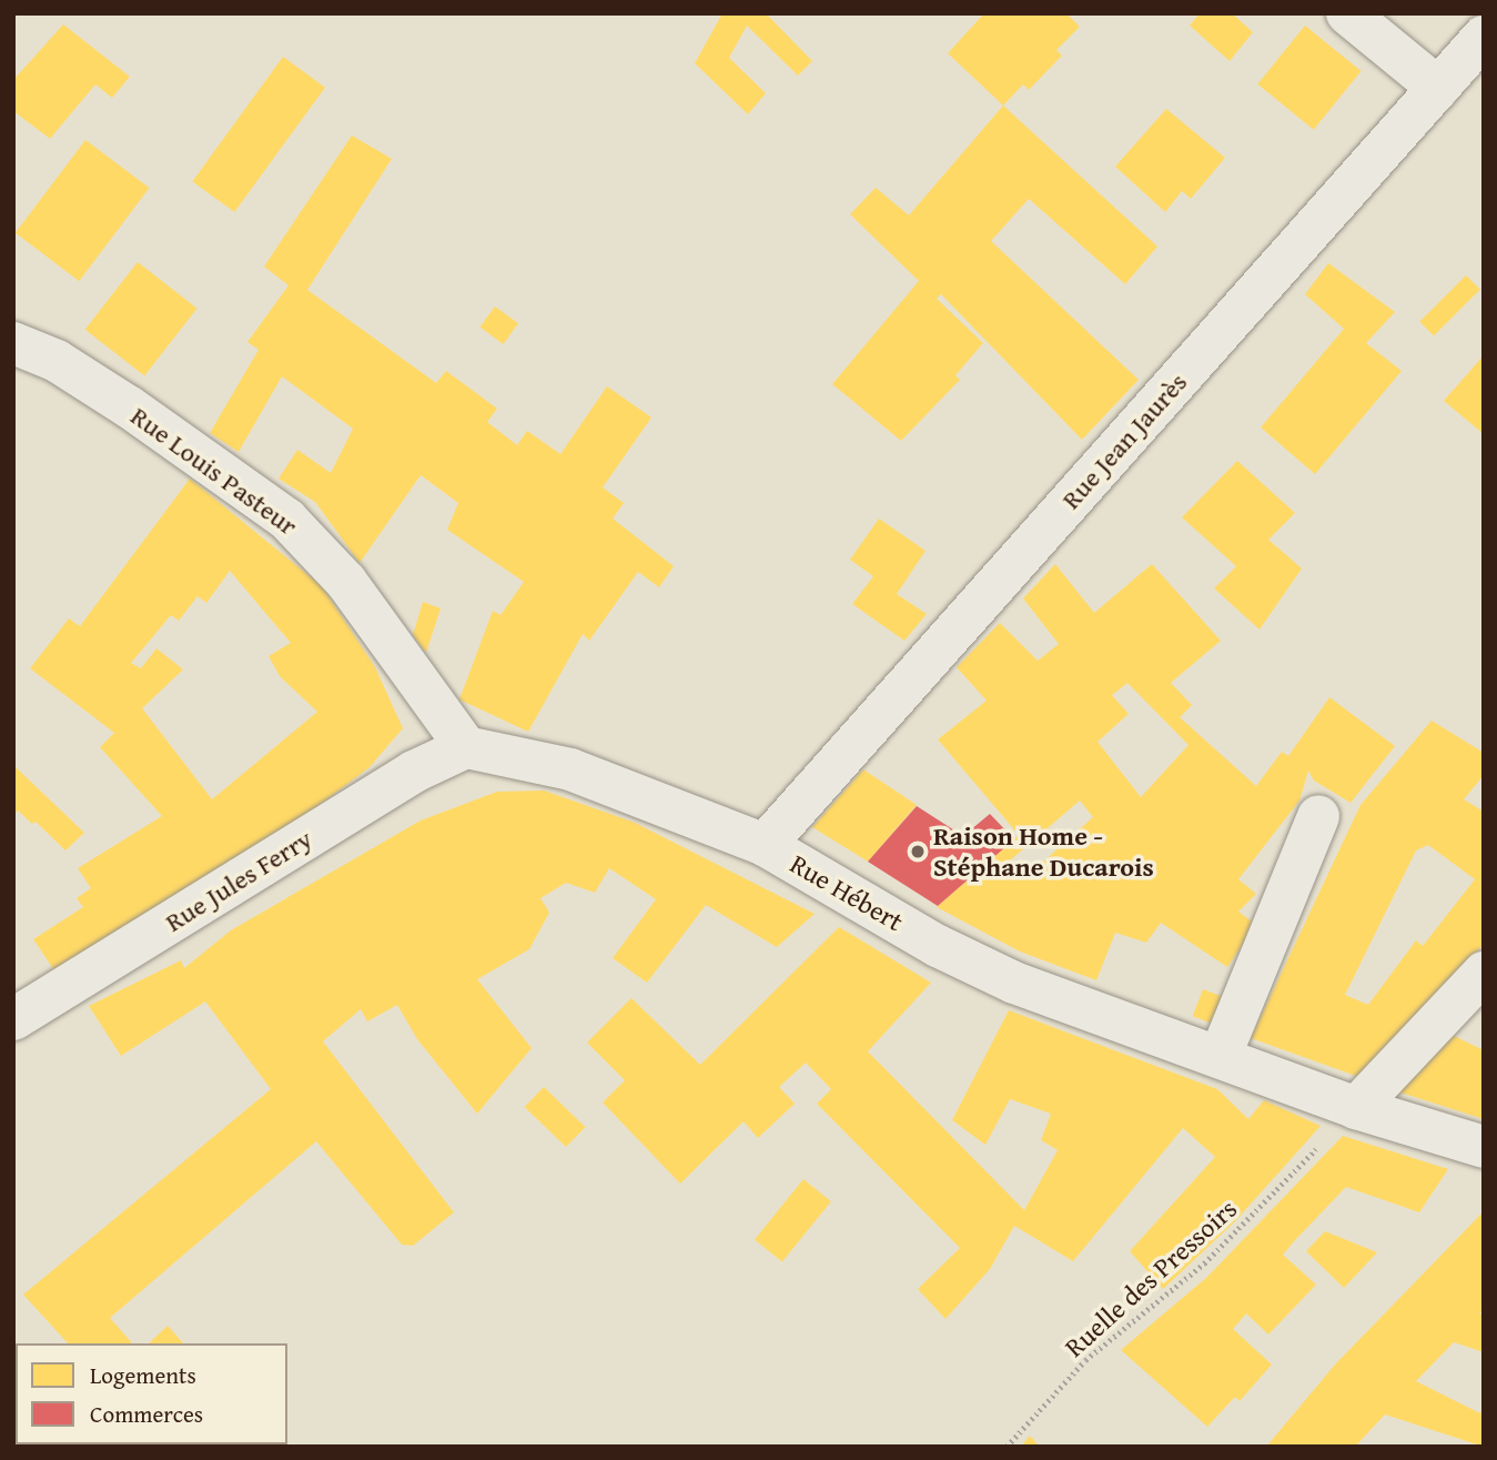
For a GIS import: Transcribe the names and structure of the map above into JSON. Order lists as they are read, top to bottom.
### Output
{
  "streets": {
    "street": [
      "Rue Jean Jaurès",
      "Rue Louis Pasteur",
      "Rue Jules Ferry",
      "Rue Hébert"
    ],
    "path": ["Ruelle des Pressoirs"]
  },
  "crossings": [
    ["Rue Jean Jaurès", "Rue Hébert"],
    ["Rue Louis Pasteur", "Rue Jules Ferry"],
    ["Rue Louis Pasteur", "Rue Hébert"],
    ["Rue Jules Ferry", "Rue Hébert"],
    ["Rue Hébert", "Ruelle des Pressoirs"]
  ],
  "places": ["Raison Home - Stéphane Ducarois"],
  "legend": ["Logements", "Commerces"]
}
